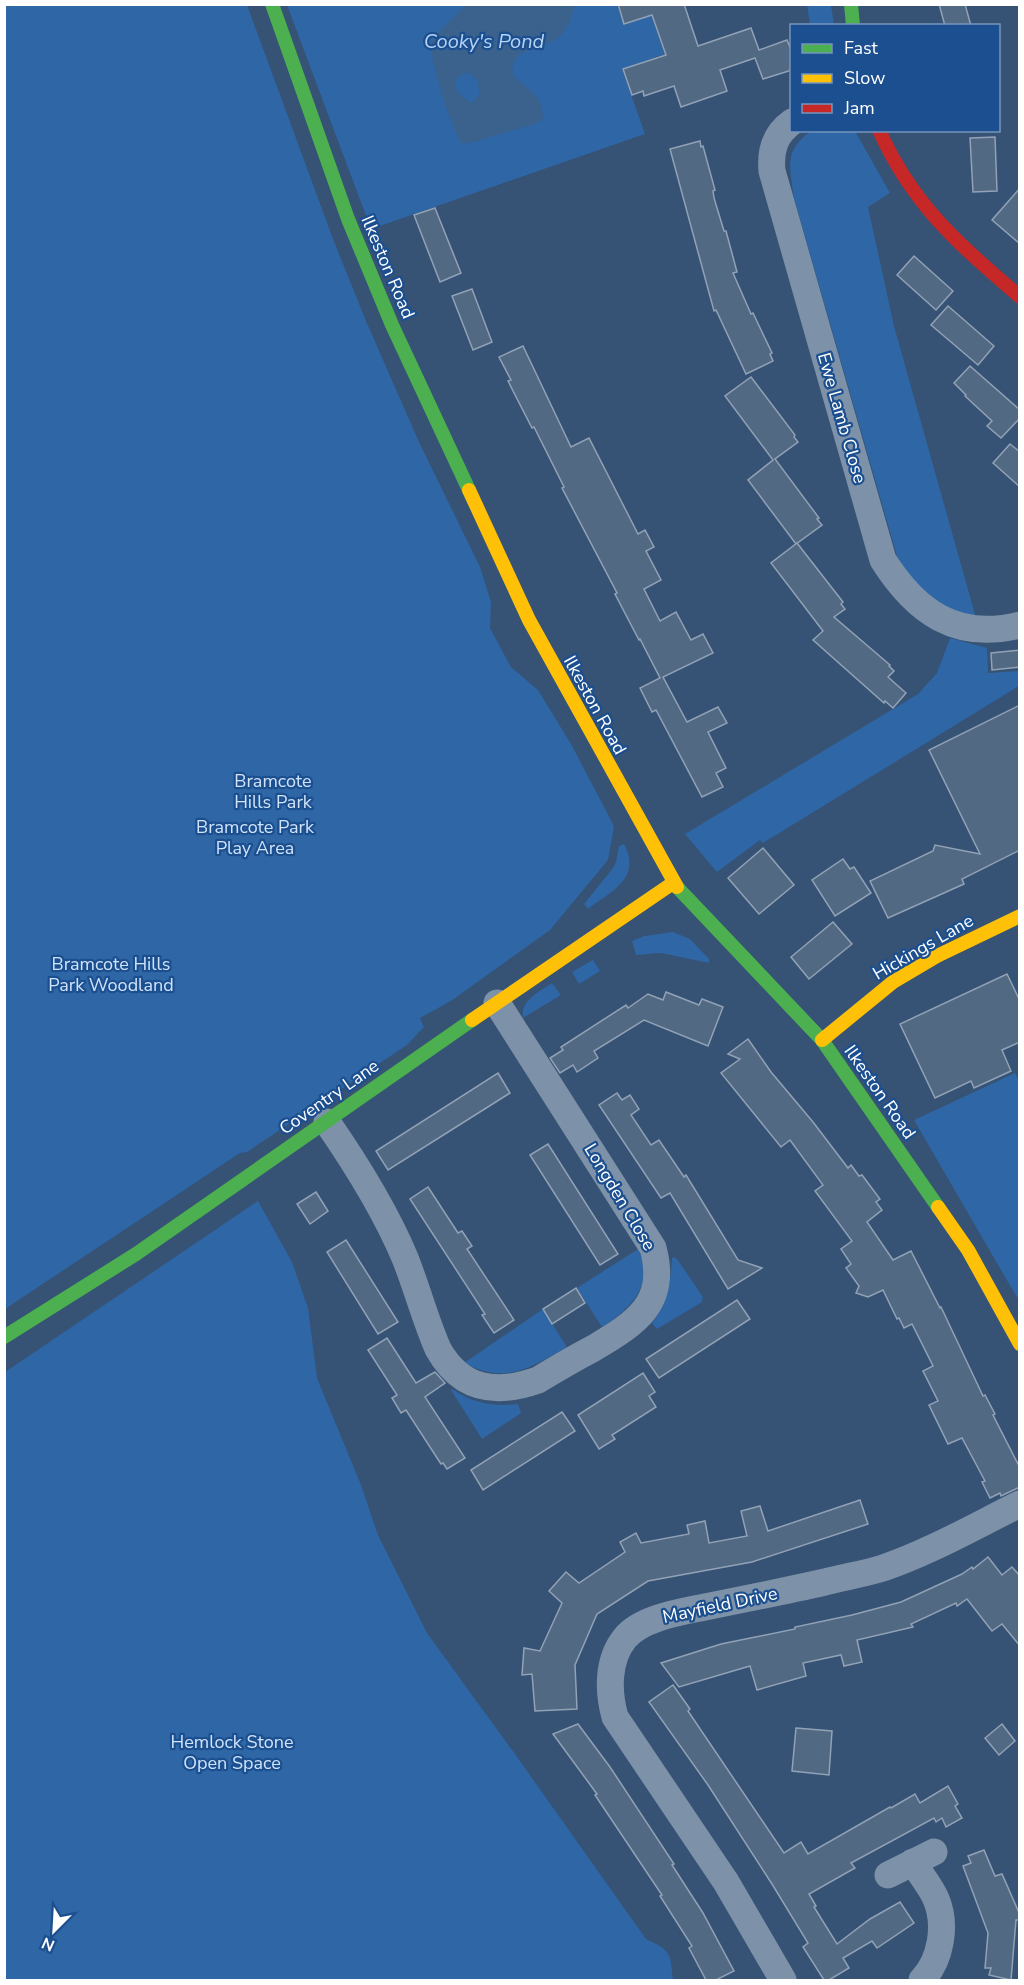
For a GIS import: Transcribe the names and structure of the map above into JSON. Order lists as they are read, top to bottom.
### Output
{
  "streets": {
    "main road": ["Ilkeston Road", "Hickings Lane", "Coventry Lane"],
    "street": ["Ewe Lamb Close", "Longden Close", "Mayfield Drive"]
  },
  "crossings": [
    ["Ilkeston Road", "Hickings Lane"],
    ["Ilkeston Road", "Coventry Lane"],
    ["Coventry Lane", "Longden Close"]
  ],
  "water": ["Cooky's Pond"],
  "parks": [
    "Bramcote Hills Park",
    "Bramcote Park Play Area",
    "Bramcote Hills Park Woodland",
    "Hemlock Stone Open Space"
  ],
  "legend": ["Fast", "Slow", "Jam"],
  "north": "bottom left"
}
